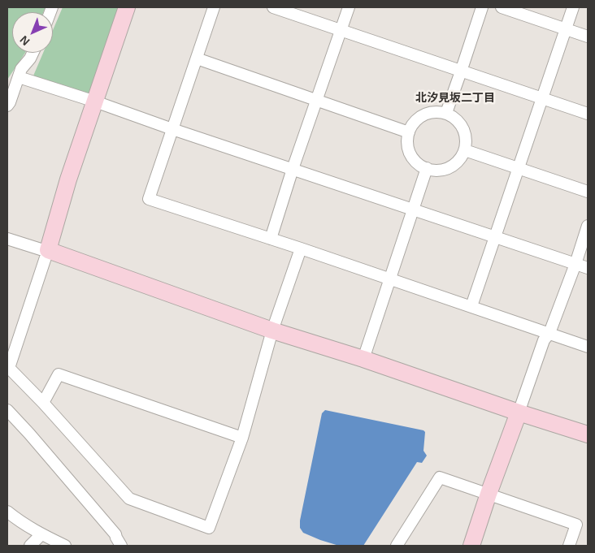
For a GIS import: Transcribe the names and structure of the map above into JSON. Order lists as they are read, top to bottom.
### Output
{
  "districts": ["北汐見坂二丁目"],
  "north": "bottom left"
}
